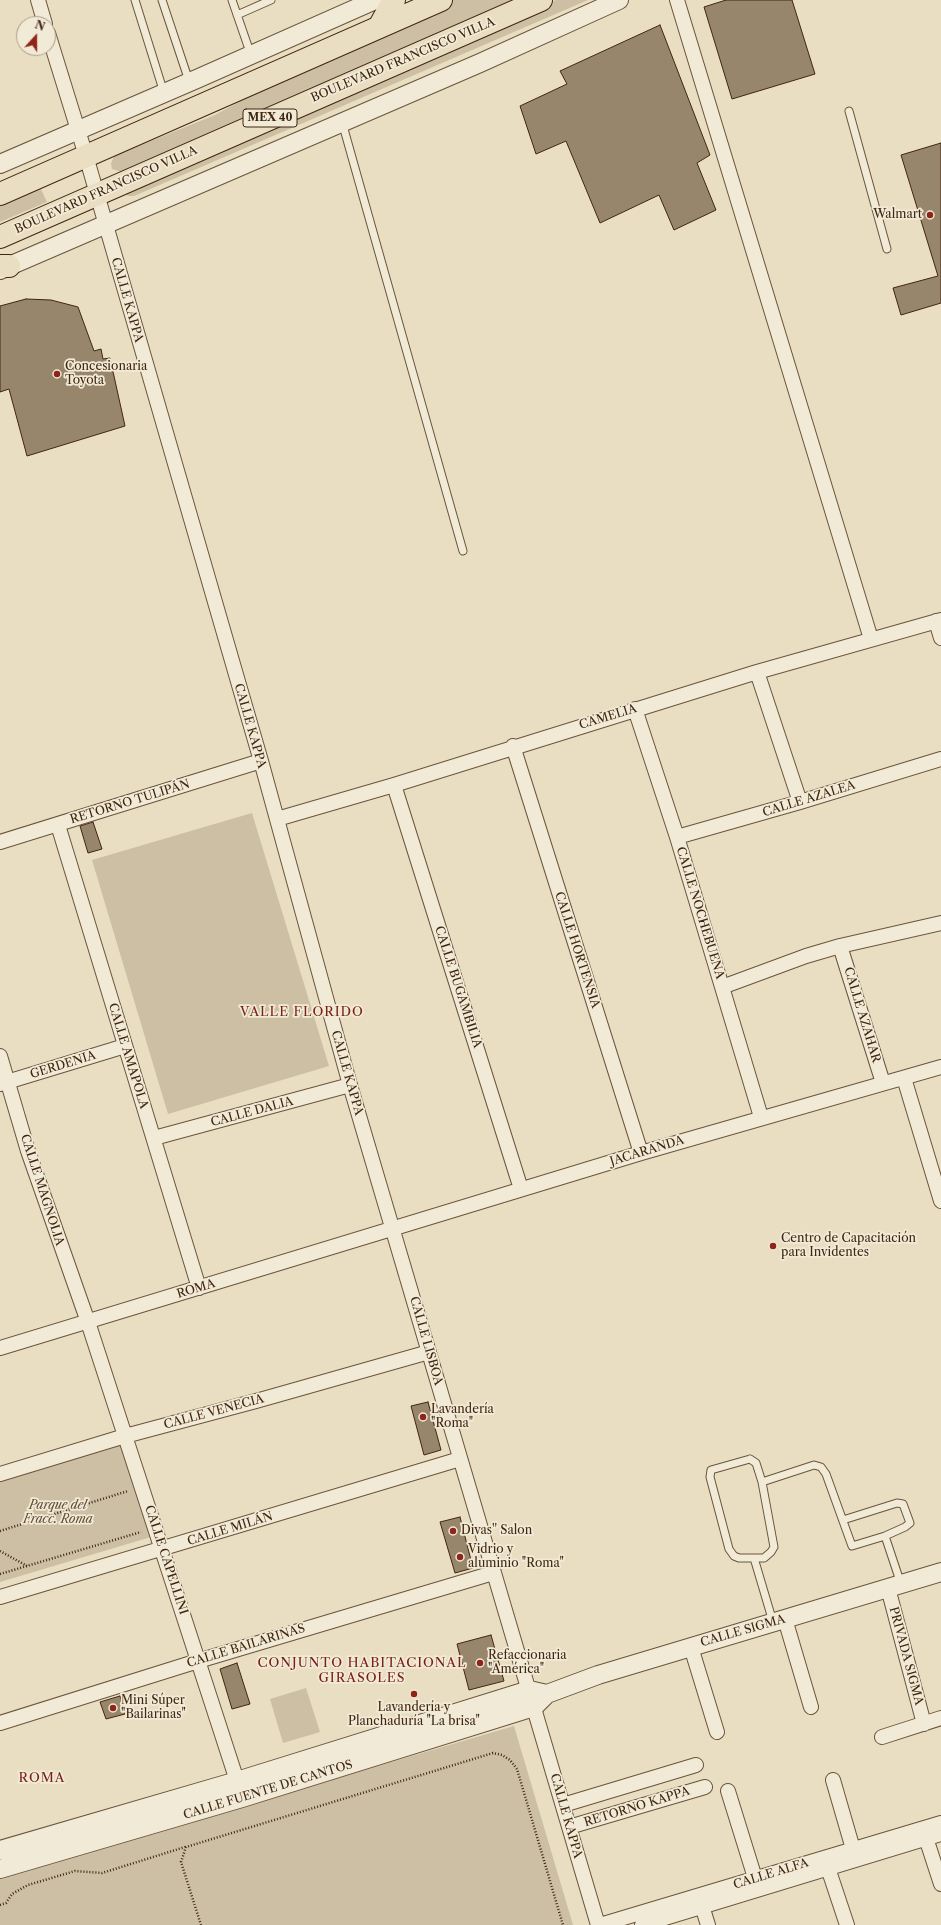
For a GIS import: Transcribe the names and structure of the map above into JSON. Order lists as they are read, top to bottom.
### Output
{
  "streets": {
    "main road": ["BOULEVARD FRANCISCO VILLA", "MEX 40"],
    "street": [
      "CALLE KAPPA",
      "CAMELIA",
      "CALLE AZALEA",
      "RETORNO TULIPÁN",
      "CALLE NOCHEBUENA",
      "CALLE HORTENSIA",
      "CALLE BUGAMBILIA",
      "CALLE AZAHAR",
      "CALLE AMAPOLA",
      "GERDENIA",
      "CALLE DALIA",
      "JACARANDA",
      "CALLE MAGNOLIA",
      "ROMA",
      "CALLE LISBOA",
      "CALLE VENECIA",
      "CALLE MILÁN",
      "CALLE CAPELLINI",
      "CALLE SIGMA",
      "CALLE BAILARINAS",
      "PRIVADA SIGMA",
      "CALLE FUENTE DE CANTOS",
      "RETORNO KAPPA",
      "CALLE ALFA"
    ]
  },
  "crossings": [
    ["BOULEVARD FRANCISCO VILLA", "CALLE KAPPA"],
    ["CALLE KAPPA", "CAMELIA"],
    ["CALLE KAPPA", "RETORNO TULIPÁN"],
    ["CALLE KAPPA", "CALLE DALIA"],
    ["CALLE KAPPA", "JACARANDA"],
    ["CALLE KAPPA", "ROMA"],
    ["CALLE KAPPA", "CALLE LISBOA"],
    ["CALLE KAPPA", "CALLE SIGMA"],
    ["CALLE KAPPA", "CALLE FUENTE DE CANTOS"],
    ["CALLE KAPPA", "RETORNO KAPPA"],
    ["CALLE KAPPA", "CALLE ALFA"],
    ["CAMELIA", "CALLE NOCHEBUENA"],
    ["CAMELIA", "CALLE HORTENSIA"],
    ["CAMELIA", "CALLE BUGAMBILIA"],
    ["CALLE AZALEA", "CALLE NOCHEBUENA"],
    ["RETORNO TULIPÁN", "CALLE AMAPOLA"],
    ["CALLE NOCHEBUENA", "JACARANDA"],
    ["CALLE HORTENSIA", "JACARANDA"],
    ["CALLE BUGAMBILIA", "JACARANDA"],
    ["CALLE AZAHAR", "JACARANDA"],
    ["CALLE AMAPOLA", "GERDENIA"],
    ["CALLE AMAPOLA", "CALLE DALIA"],
    ["CALLE AMAPOLA", "ROMA"],
    ["GERDENIA", "CALLE MAGNOLIA"],
    ["JACARANDA", "ROMA"],
    ["JACARANDA", "CALLE LISBOA"],
    ["CALLE MAGNOLIA", "ROMA"],
    ["CALLE MAGNOLIA", "CALLE CAPELLINI"],
    ["ROMA", "CALLE LISBOA"],
    ["ROMA", "CALLE CAPELLINI"],
    ["CALLE LISBOA", "CALLE VENECIA"],
    ["CALLE LISBOA", "CALLE MILÁN"],
    ["CALLE LISBOA", "CALLE SIGMA"],
    ["CALLE LISBOA", "CALLE BAILARINAS"],
    ["CALLE LISBOA", "CALLE FUENTE DE CANTOS"],
    ["CALLE VENECIA", "CALLE CAPELLINI"],
    ["CALLE MILÁN", "CALLE CAPELLINI"],
    ["CALLE CAPELLINI", "CALLE BAILARINAS"],
    ["CALLE CAPELLINI", "CALLE FUENTE DE CANTOS"],
    ["CALLE SIGMA", "PRIVADA SIGMA"],
    ["CALLE SIGMA", "CALLE FUENTE DE CANTOS"]
  ],
  "districts": ["VALLE FLORIDO", "CONJUNTO HABITACIONAL GIRASOLES", "ROMA"],
  "parks": ["Parque del Fracc. Roma"],
  "places": [
    "Walmart",
    "Concesionaria Toyota",
    "Centro de Capacitación para Invidentes",
    "Lavandería \"Roma\"",
    "Divas'' Salon",
    "Vidrio y aluminio \"Roma\"",
    "Refaccionaria \"América\"",
    "Lavandería y Planchaduría \"La brisa\"",
    "Mini Súper \"Bailarinas\""
  ],
  "north": "top"
}
